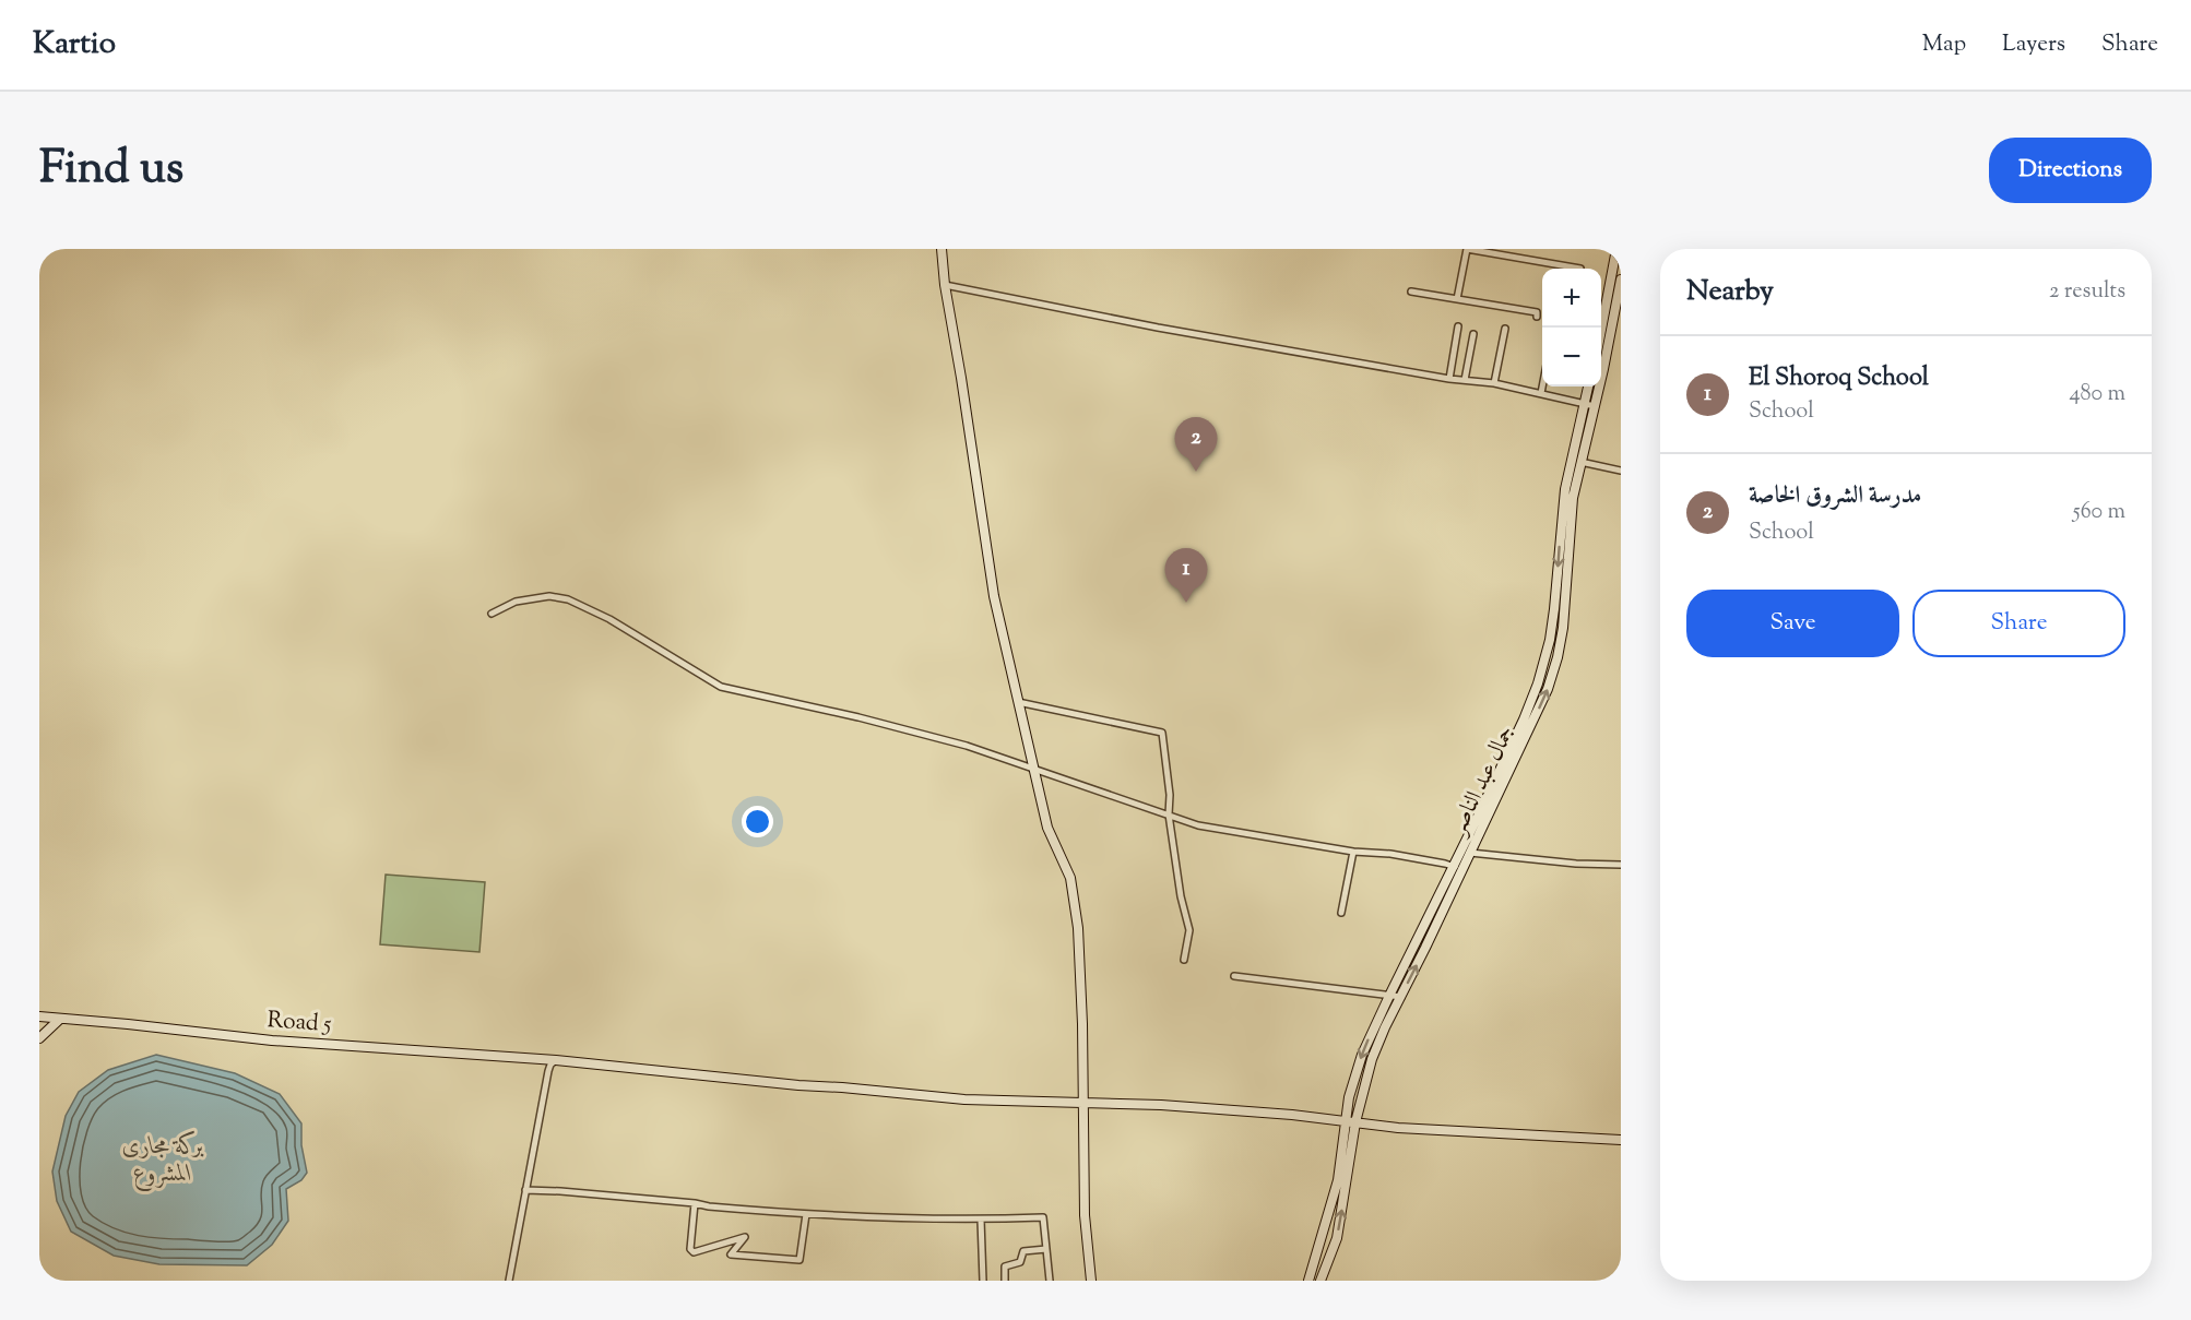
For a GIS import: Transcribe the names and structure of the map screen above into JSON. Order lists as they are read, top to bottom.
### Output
{
  "streets": {
    "main road": ["جمال عبد الناصر", "Road 5"]
  },
  "crossings": [
    ["جمال عبد الناصر", "Road 5"]
  ],
  "water": ["بركة مجارى المشروع"],
  "page": {
    "header": "Kartio",
    "nav": ["Map", "Layers", "Share"],
    "title": "Find us",
    "buttons": [
      "Directions",
      ["Save", "Share"]
    ],
    "heading": ["Nearby", "2 results"],
    "map_buttons": ["+", "−"],
    "list": [
      {
        "mark": "1",
        "name": "El Shoroq School",
        "note": "School",
        "value": "480 m"
      },
      {
        "mark": "2",
        "name": "مدرسة الشروق الخاصة",
        "note": "School",
        "value": "560 m"
      }
    ],
    "pins": ["2", "1"]
  }
}
